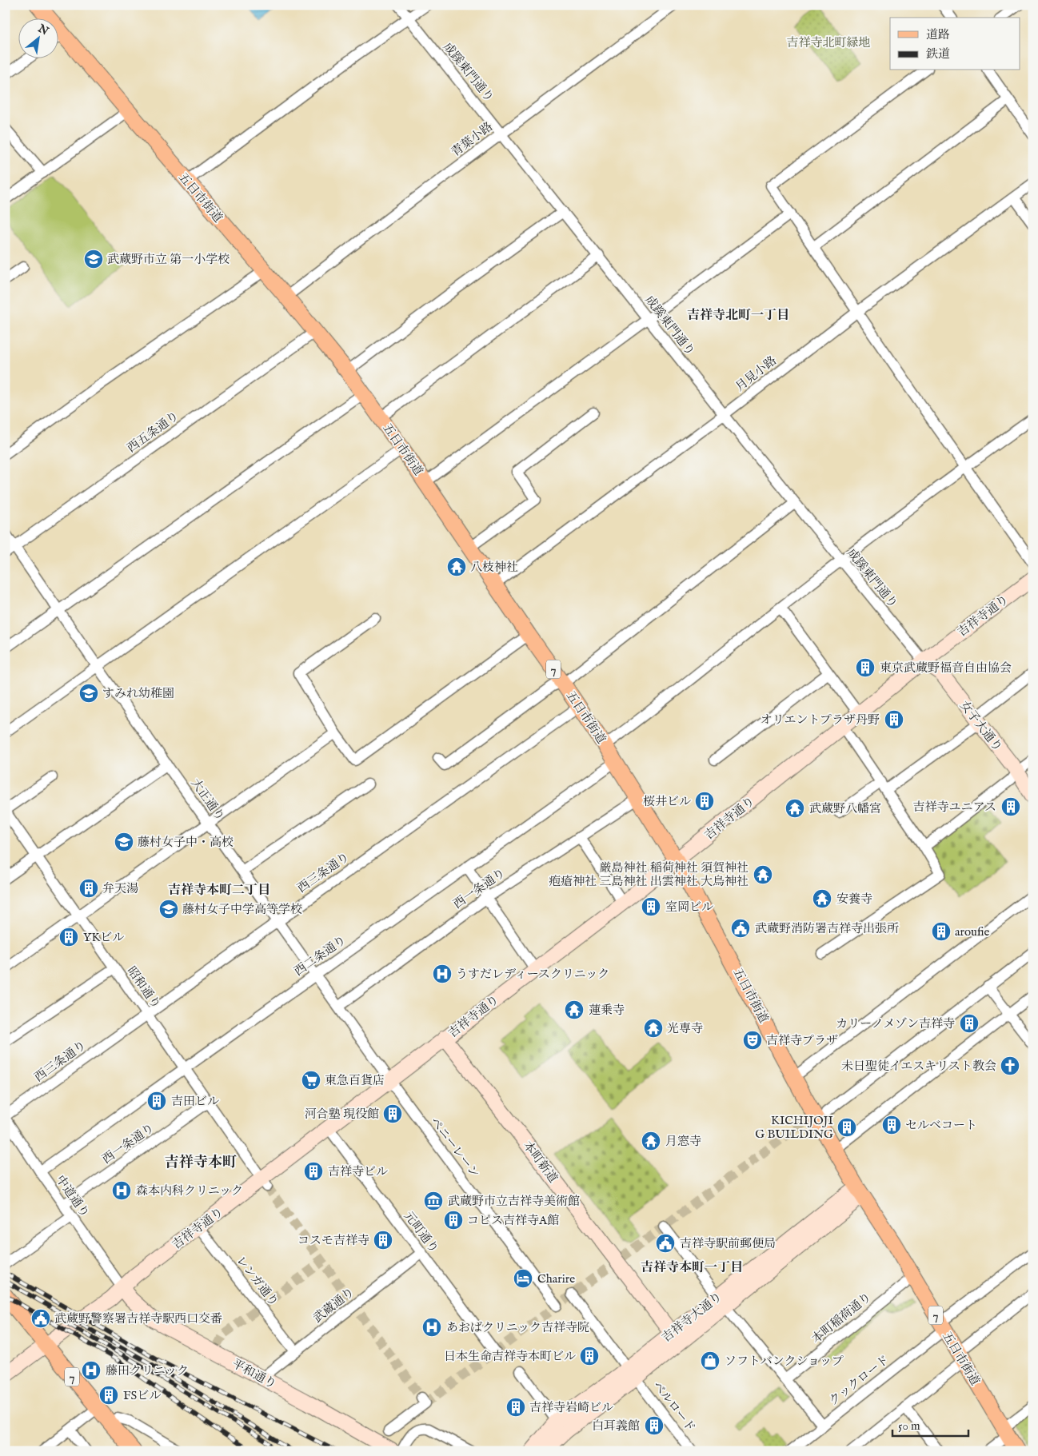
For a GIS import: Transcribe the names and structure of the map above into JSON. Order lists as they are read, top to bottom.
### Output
{
  "streets": {
    "main road": [
      "五日市街道",
      "吉祥寺通り",
      "7",
      "女子大通り",
      "本町新道",
      "吉祥寺大通り",
      "平和通り"
    ],
    "street": [
      "成蹊東門通り",
      "青葉小路",
      "月見小路",
      "西五条通り",
      "大正通り",
      "西三条通り",
      "西一条通り",
      "西二条通り",
      "昭和通り",
      "ペニーレーン",
      "中道通り",
      "元町通り",
      "レンガ通り",
      "武蔵通り",
      "本町稲荷通り",
      "クックロード",
      "ベルロード"
    ]
  },
  "crossings": [
    ["成蹊東門通り", "青葉小路"],
    ["成蹊東門通り", "月見小路"],
    ["成蹊東門通り", "吉祥寺通り"],
    ["成蹊東門通り", "女子大通り"],
    ["青葉小路", "五日市街道"],
    ["五日市街道", "月見小路"],
    ["五日市街道", "西五条通り"],
    ["五日市街道", "吉祥寺通り"],
    ["五日市街道", "西三条通り"],
    ["五日市街道", "西一条通り"],
    ["五日市街道", "西二条通り"],
    ["五日市街道", "吉祥寺大通り"],
    ["五日市街道", "本町稲荷通り"],
    ["五日市街道", "クックロード"],
    ["西五条通り", "大正通り"],
    ["吉祥寺通り", "7"],
    ["吉祥寺通り", "女子大通り"],
    ["吉祥寺通り", "大正通り"],
    ["吉祥寺通り", "昭和通り"],
    ["吉祥寺通り", "ペニーレーン"],
    ["吉祥寺通り", "本町新道"],
    ["吉祥寺通り", "中道通り"],
    ["吉祥寺通り", "元町通り"],
    ["吉祥寺通り", "レンガ通り"],
    ["吉祥寺通り", "平和通り"],
    ["大正通り", "西三条通り"],
    ["大正通り", "西一条通り"],
    ["大正通り", "西二条通り"],
    ["大正通り", "ペニーレーン"],
    ["西三条通り", "昭和通り"],
    ["西三条通り", "中道通り"],
    ["西一条通り", "昭和通り"],
    ["西一条通り", "中道通り"],
    ["西二条通り", "昭和通り"],
    ["西二条通り", "中道通り"],
    ["本町新道", "吉祥寺大通り"],
    ["中道通り", "平和通り"],
    ["元町通り", "武蔵通り"],
    ["レンガ通り", "武蔵通り"],
    ["武蔵通り", "平和通り"],
    ["吉祥寺大通り", "ベルロード"]
  ],
  "districts": [
    "吉祥寺北町一丁目",
    "吉祥寺本町二丁目",
    "吉祥寺本町",
    "吉祥寺本町一丁目"
  ],
  "parks": ["吉祥寺北町緑地"],
  "places": {
    "school or university": [
      "武蔵野市立 第一小学校",
      "すみれ幼稚園",
      "藤村女子中・高校",
      "藤村女子中学高等学校"
    ],
    "temple": [
      "八枝神社",
      "武蔵野八幡宮",
      "厳島神社 稲荷神社 須賀神社 疱瘡神社 三島神社 出雲神社 大鳥神社",
      "安養寺",
      "蓮乗寺",
      "光専寺",
      "月窓寺"
    ],
    "building": [
      "東京武蔵野福音自由協会",
      "オリエントプラザ丹野",
      "桜井ビル",
      "吉祥寺ユニアス",
      "弁天湯",
      "室岡ビル",
      "aroufie",
      "YKビル",
      "カリーノメゾン吉祥寺",
      "吉田ビル",
      "河合塾 現役館",
      "セルベコート",
      "KICHIJOJI G BUILDING",
      "吉祥寺ビル",
      "コピス吉祥寺A館",
      "コスモ吉祥寺",
      "日本生命吉祥寺本町ビル",
      "FSビル",
      "吉祥寺岩崎ビル",
      "白耳義館"
    ],
    "public building": ["武蔵野消防署吉祥寺出張所", "吉祥寺駅前郵便局", "武蔵野警察署吉祥寺駅西口交番"],
    "hospital": [
      "うすだレディースクリニック",
      "森本内科クリニック",
      "あおばクリニック吉祥寺院",
      "藤田クリニック"
    ],
    "theatre": ["吉祥寺プラザ"],
    "church": ["未日聖徒イエスキリスト教会"],
    "supermarket": ["東急百貨店"],
    "museum": ["武蔵野市立吉祥寺美術館"],
    "hotel": ["Charire"],
    "shop": ["ソフトバンクショップ"]
  },
  "legend": ["道路", "鉄道"],
  "scale_bar": "50 m",
  "north": "top right"
}
